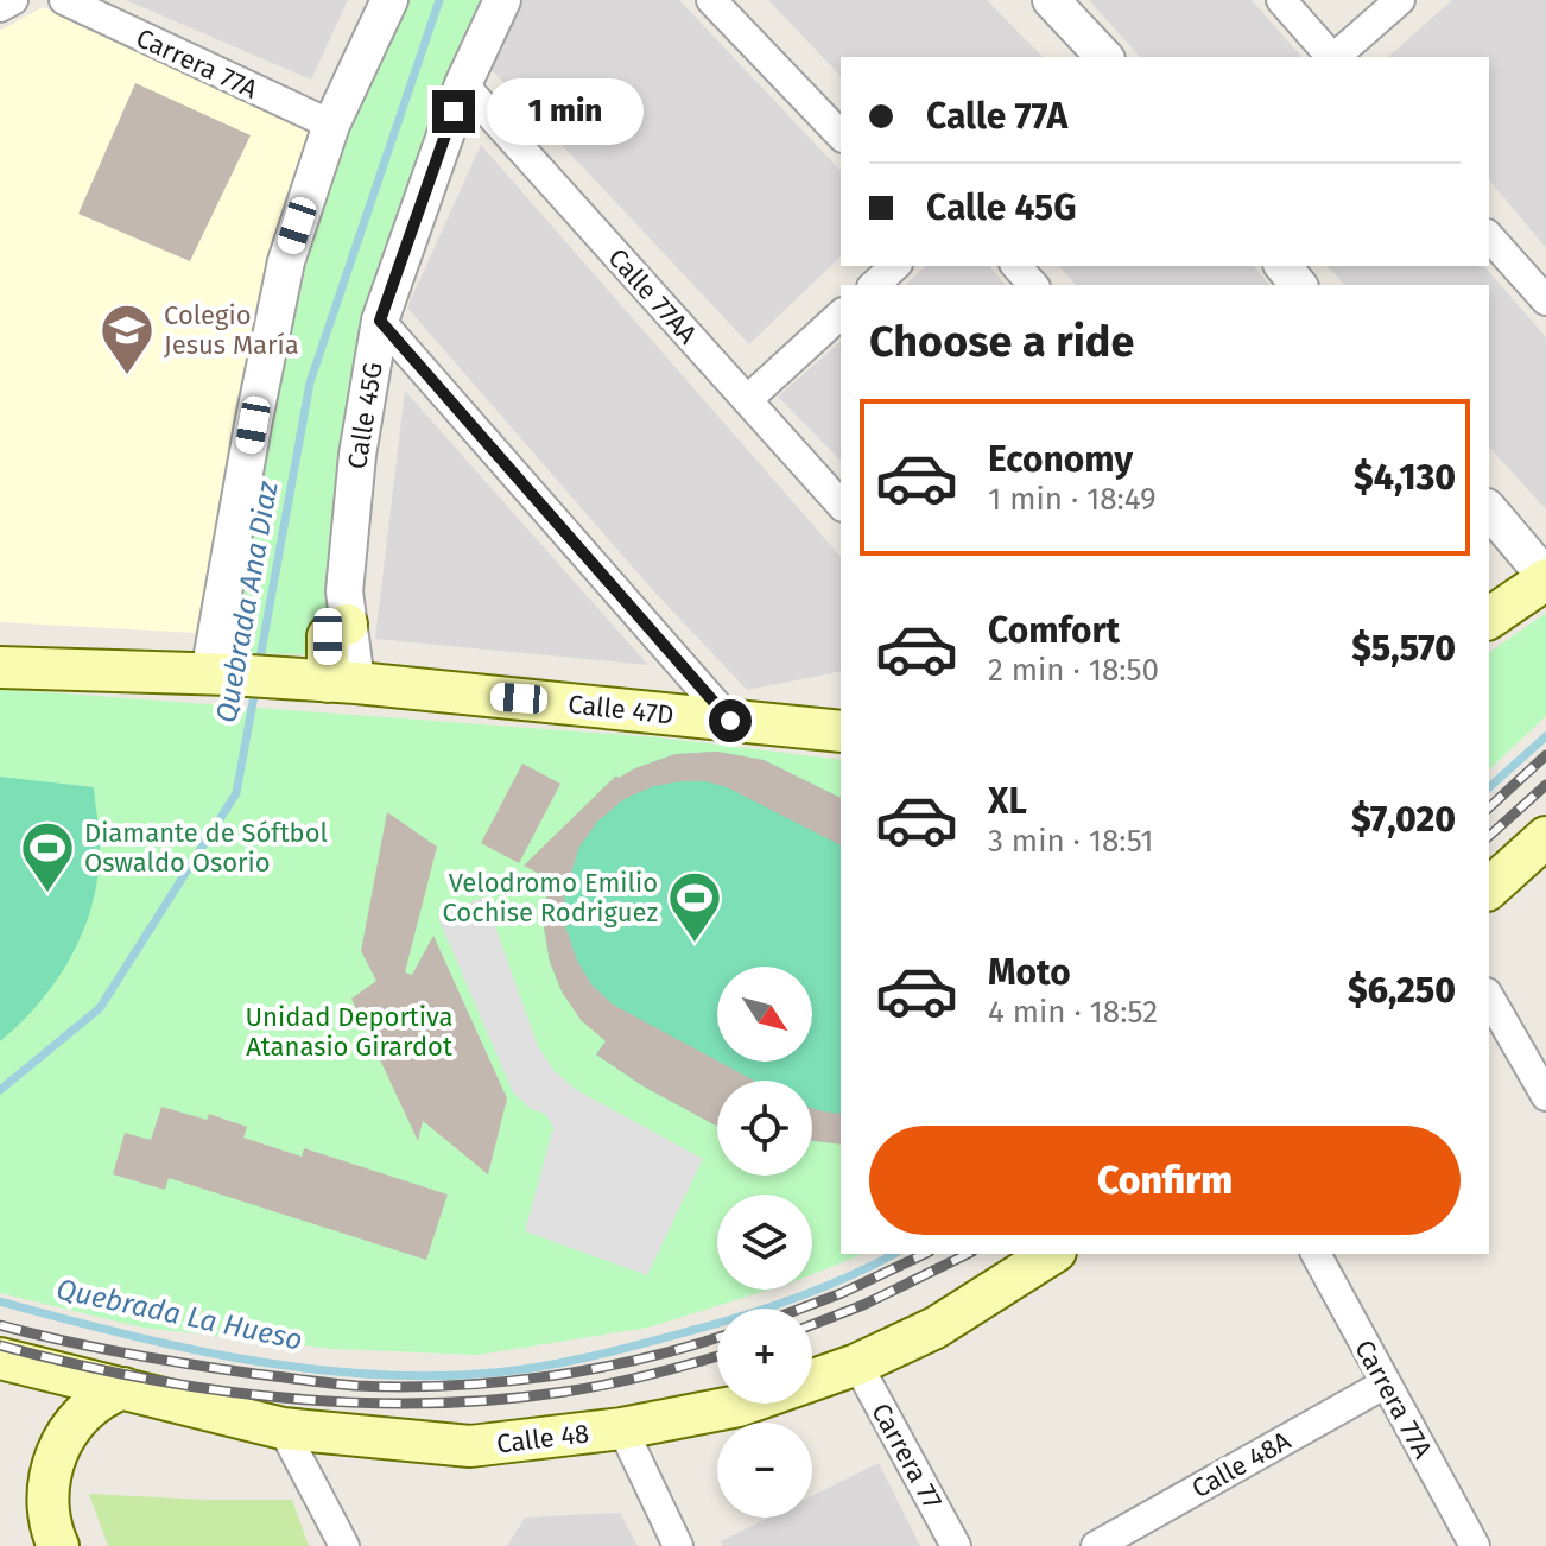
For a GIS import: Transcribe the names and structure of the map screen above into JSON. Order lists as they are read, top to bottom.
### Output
{
  "streets": {
    "main road": ["Calle 47D", "Calle 48"],
    "street": [
      "Carrera 77A",
      "Calle 77AA",
      "Calle 45G",
      "Carrera 77",
      "Calle 48A"
    ]
  },
  "crossings": [
    ["Carrera 77A", "Calle 48A"],
    ["Calle 77AA", "Calle 45G"],
    ["Calle 48", "Carrera 77"]
  ],
  "water": ["Quebrada Ana Diaz", "Quebrada La Hueso"],
  "parks": ["Unidad Deportiva Atanasio Girardot"],
  "places": {
    "school or university": ["Colegio Jesus María"],
    "sports": ["Diamante de Sóftbol Oswaldo Osorio", "Velodromo Emilio Cochise Rodriguez"]
  },
  "north": "bottom right",
  "page": {
    "banner": ["Calle 77A", "Calle 45G"],
    "bubble": "1 min",
    "heading": "Choose a ride",
    "list": [
      {
        "name": "Economy",
        "note": "1 min · 18:49",
        "value": "$4,130"
      },
      {
        "name": "Comfort",
        "note": "2 min · 18:50",
        "value": "$5,570"
      },
      {
        "name": "XL",
        "note": "3 min · 18:51",
        "value": "$7,020"
      },
      {
        "name": "Moto",
        "note": "4 min · 18:52",
        "value": "$6,250"
      }
    ],
    "map_buttons": ["+", "−"],
    "buttons": "Confirm"
  }
}
